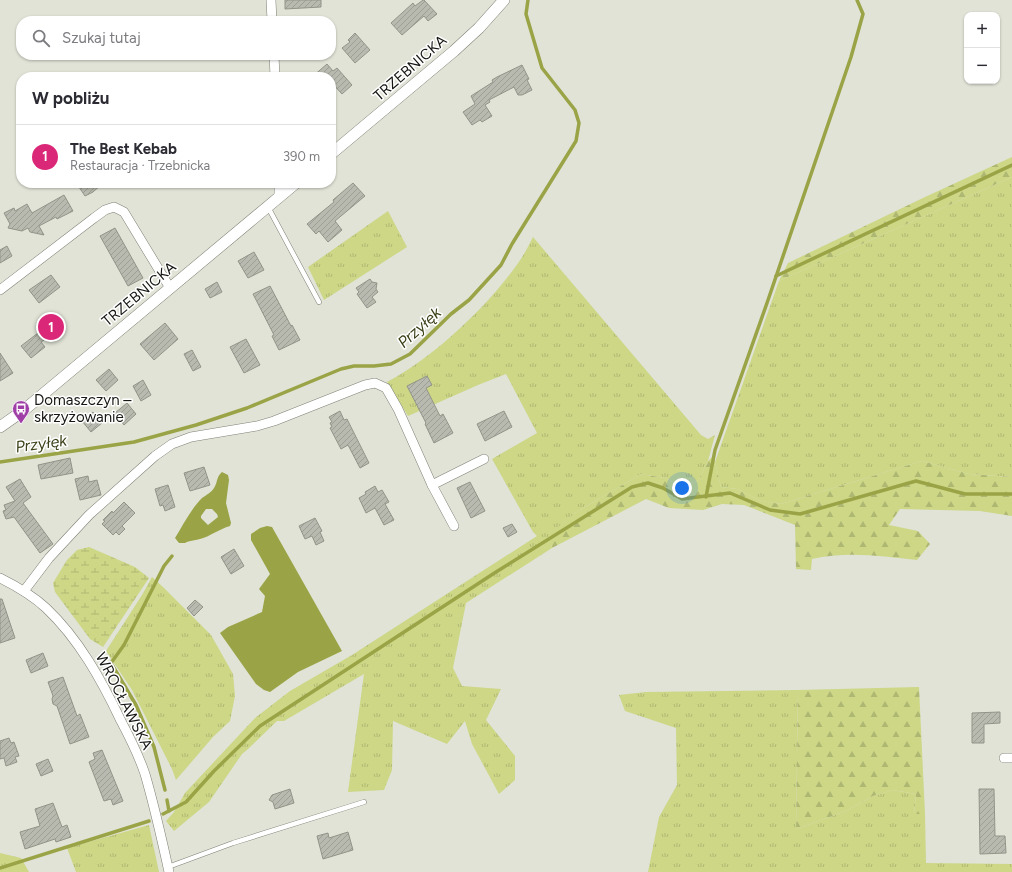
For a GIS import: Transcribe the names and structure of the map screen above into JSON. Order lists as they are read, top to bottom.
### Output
{
  "streets": {
    "street": ["TRZEBNICKA", "WROCŁAWSKA"]
  },
  "water": ["Przyłęk"],
  "places": {
    "bus stop": ["Domaszczyn – skrzyżowanie"]
  },
  "page": {
    "map_buttons": ["+", "−"],
    "search": "Szukaj tutaj",
    "heading": "W pobliżu",
    "list": [
      {
        "mark": "1",
        "name": "The Best Kebab",
        "note": "Restauracja · Trzebnicka",
        "value": "390 m"
      }
    ],
    "pins": "1"
  }
}
